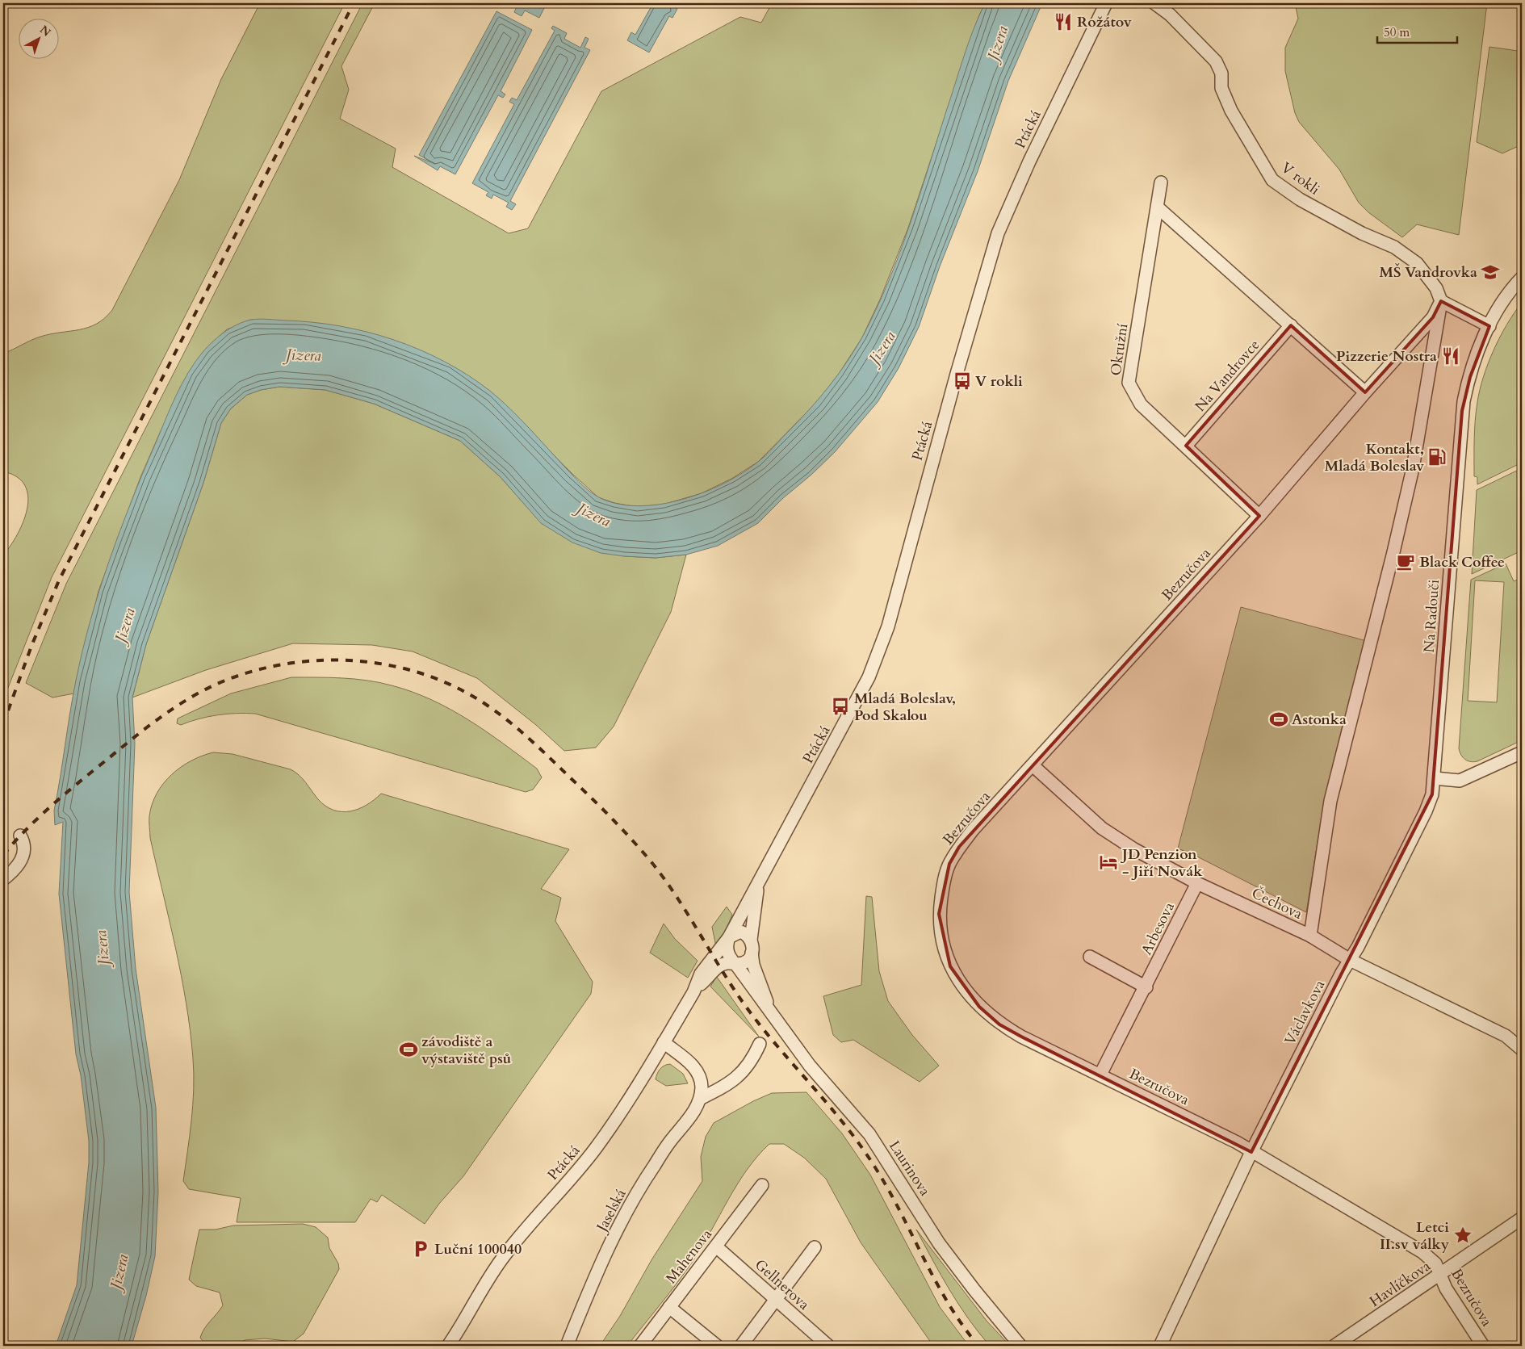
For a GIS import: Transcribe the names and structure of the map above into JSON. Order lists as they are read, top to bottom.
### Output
{
  "streets": {
    "street": [
      "Ptácká",
      "V rokli",
      "Okružní",
      "Na Vandrovce",
      "Bezručova",
      "Na Radouči",
      "Čechova",
      "Arbesova",
      "Václavkova",
      "Laurinova",
      "Jaselská",
      "Mahenova",
      "Havlíčkova",
      "Gellnerova"
    ]
  },
  "crossings": [
    ["Ptácká", "Laurinova"],
    ["V rokli", "Bezručova"],
    ["Okružní", "Na Vandrovce"],
    ["Okružní", "Bezručova"],
    ["Bezručova", "Čechova"],
    ["Bezručova", "Arbesova"],
    ["Bezručova", "Václavkova"],
    ["Bezručova", "Havlíčkova"],
    ["Na Radouči", "Václavkova"],
    ["Čechova", "Arbesova"],
    ["Čechova", "Václavkova"],
    ["Mahenova", "Gellnerova"]
  ],
  "water": ["Jizera"],
  "places": {
    "restaurant": ["Rožátov", "Pizzerie Nostra"],
    "school or university": ["MŠ Vandrovka"],
    "bus stop": ["V rokli", "Mladá Boleslav, Pod Skalou"],
    "fuel station": ["Kontakt, Mladá Boleslav"],
    "cafe": ["Black Coffee"],
    "sports": ["Astonka", "závodiště a výstaviště psů"],
    "hotel": ["JD Penzion - Jiří Novák"],
    "place": ["Letci II.sv války"],
    "parking": ["Luční 100040"]
  },
  "scale_bar": "50 m",
  "north": "top right"
}
